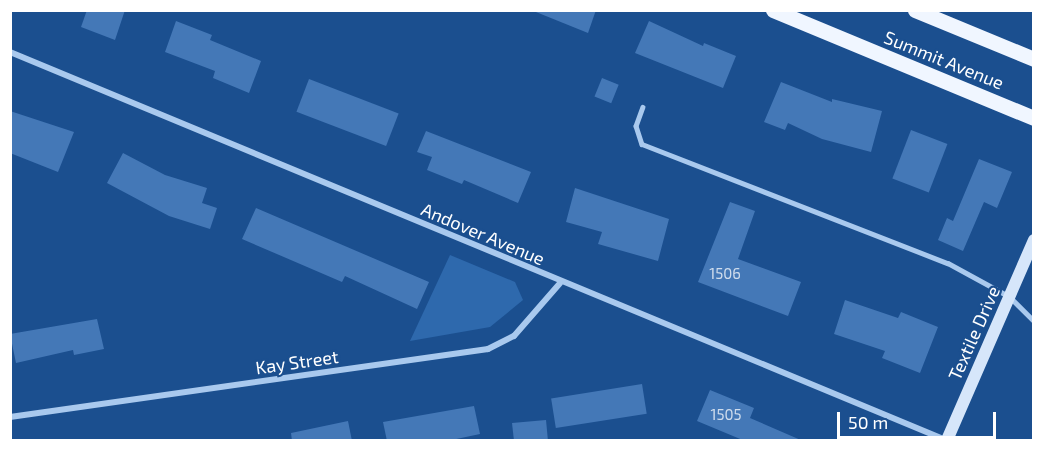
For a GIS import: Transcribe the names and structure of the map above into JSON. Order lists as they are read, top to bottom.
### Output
{
  "streets": {
    "main road": ["Summit Avenue"],
    "street": ["Andover Avenue", "Textile Drive", "Kay Street"]
  },
  "crossings": [
    ["Andover Avenue", "Textile Drive"],
    ["Andover Avenue", "Kay Street"]
  ],
  "house_numbers": ["1506", "1505"],
  "scale_bar": "50 m"
}
